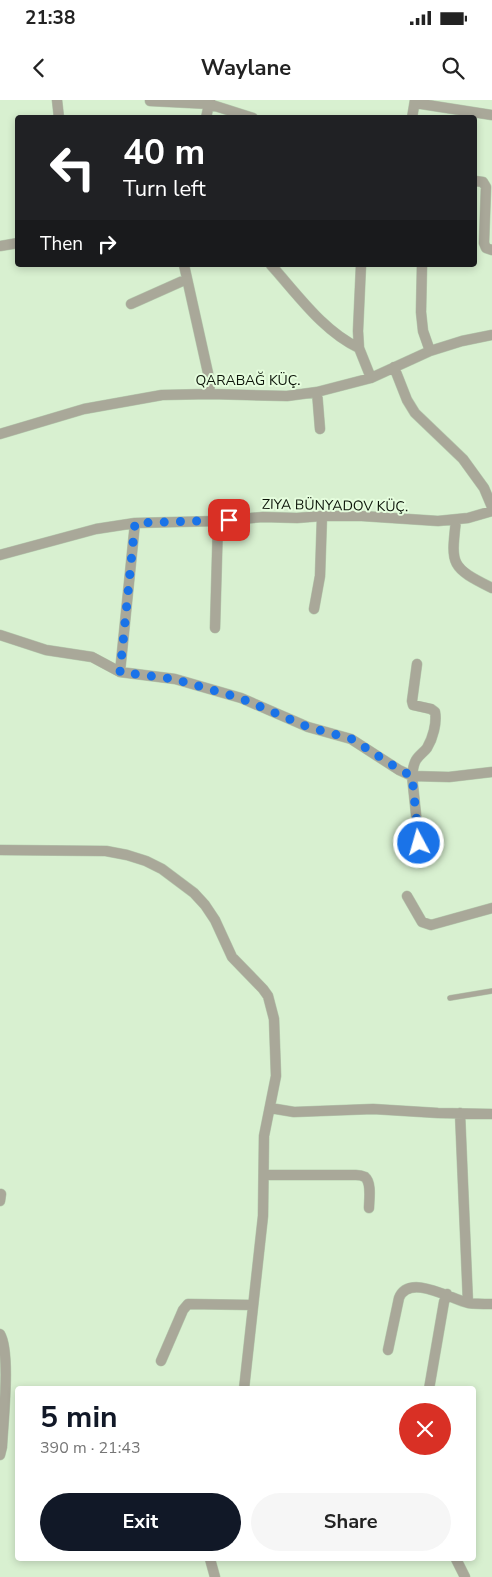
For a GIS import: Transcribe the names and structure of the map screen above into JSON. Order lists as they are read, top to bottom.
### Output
{
  "streets": {
    "street": ["QARABAĞ KÜÇ.", "ZIYA BÜNYADOV KÜÇ."]
  },
  "page": {
    "status": "21:38",
    "header": "Waylane",
    "turn": ["40 m", "Turn left"],
    "then": "Then",
    "heading": ["5 min", "390 m · 21:43"],
    "buttons": ["Exit", "Share"]
  }
}
